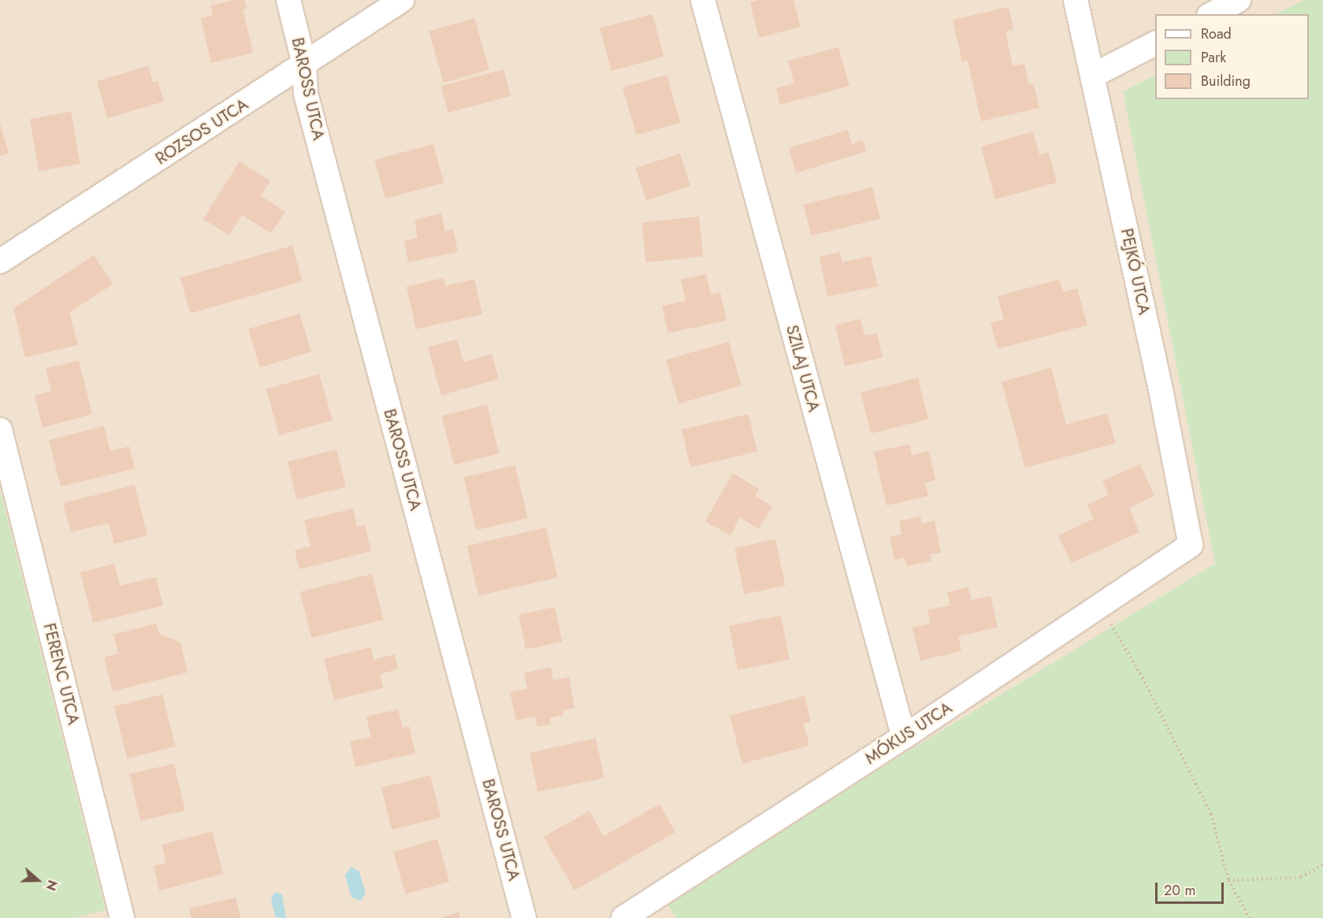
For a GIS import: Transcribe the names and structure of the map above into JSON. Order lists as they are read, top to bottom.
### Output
{
  "streets": {
    "street": [
      "BAROSS UTCA",
      "ROZSOS UTCA",
      "PEJKÓ UTCA",
      "SZILAJ UTCA",
      "FERENC UTCA",
      "MÓKUS UTCA"
    ]
  },
  "crossings": [
    ["BAROSS UTCA", "ROZSOS UTCA"],
    ["PEJKÓ UTCA", "MÓKUS UTCA"],
    ["SZILAJ UTCA", "MÓKUS UTCA"]
  ],
  "legend": ["Road", "Park", "Building"],
  "scale_bar": "20 m",
  "north": "right"
}
